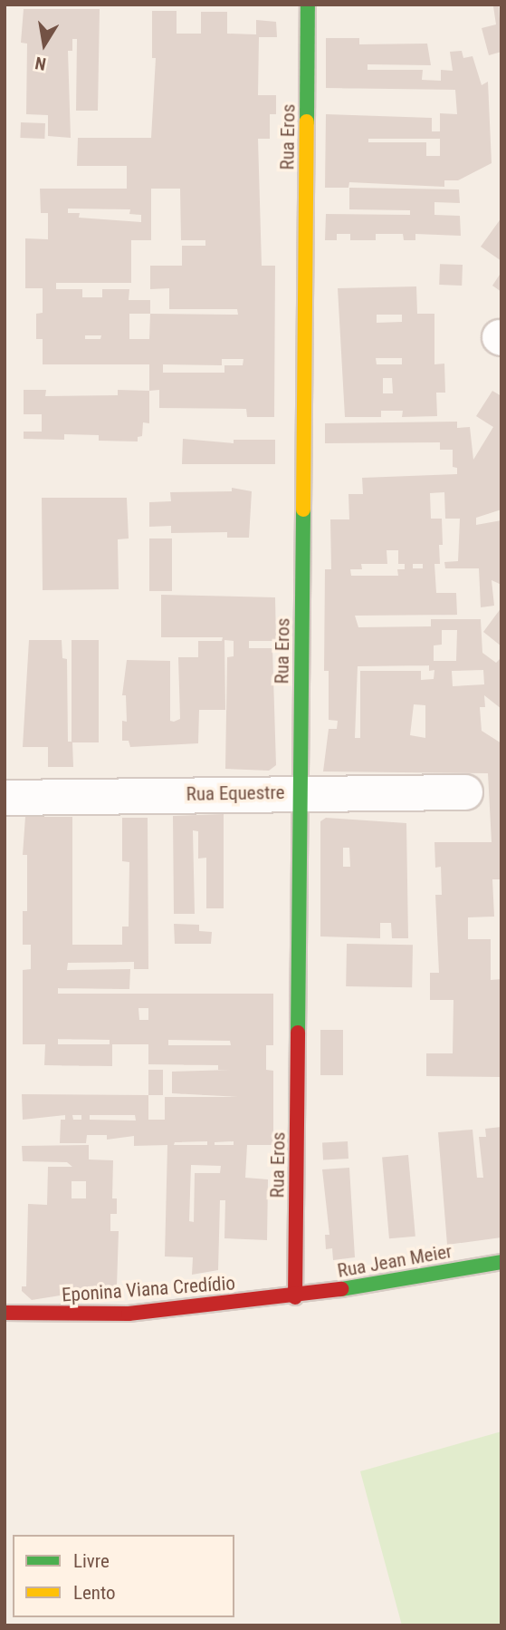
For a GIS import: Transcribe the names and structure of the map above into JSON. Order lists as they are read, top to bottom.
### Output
{
  "streets": {
    "street": [
      "Rua Eros",
      "Rua Equestre",
      "Rua Jean Meier",
      "Eponina Viana Credídio"
    ]
  },
  "crossings": [
    ["Rua Eros", "Rua Equestre"],
    ["Rua Eros", "Rua Jean Meier"],
    ["Rua Eros", "Eponina Viana Credídio"],
    ["Rua Jean Meier", "Eponina Viana Credídio"]
  ],
  "legend": ["Livre", "Lento"],
  "north": "bottom"
}
